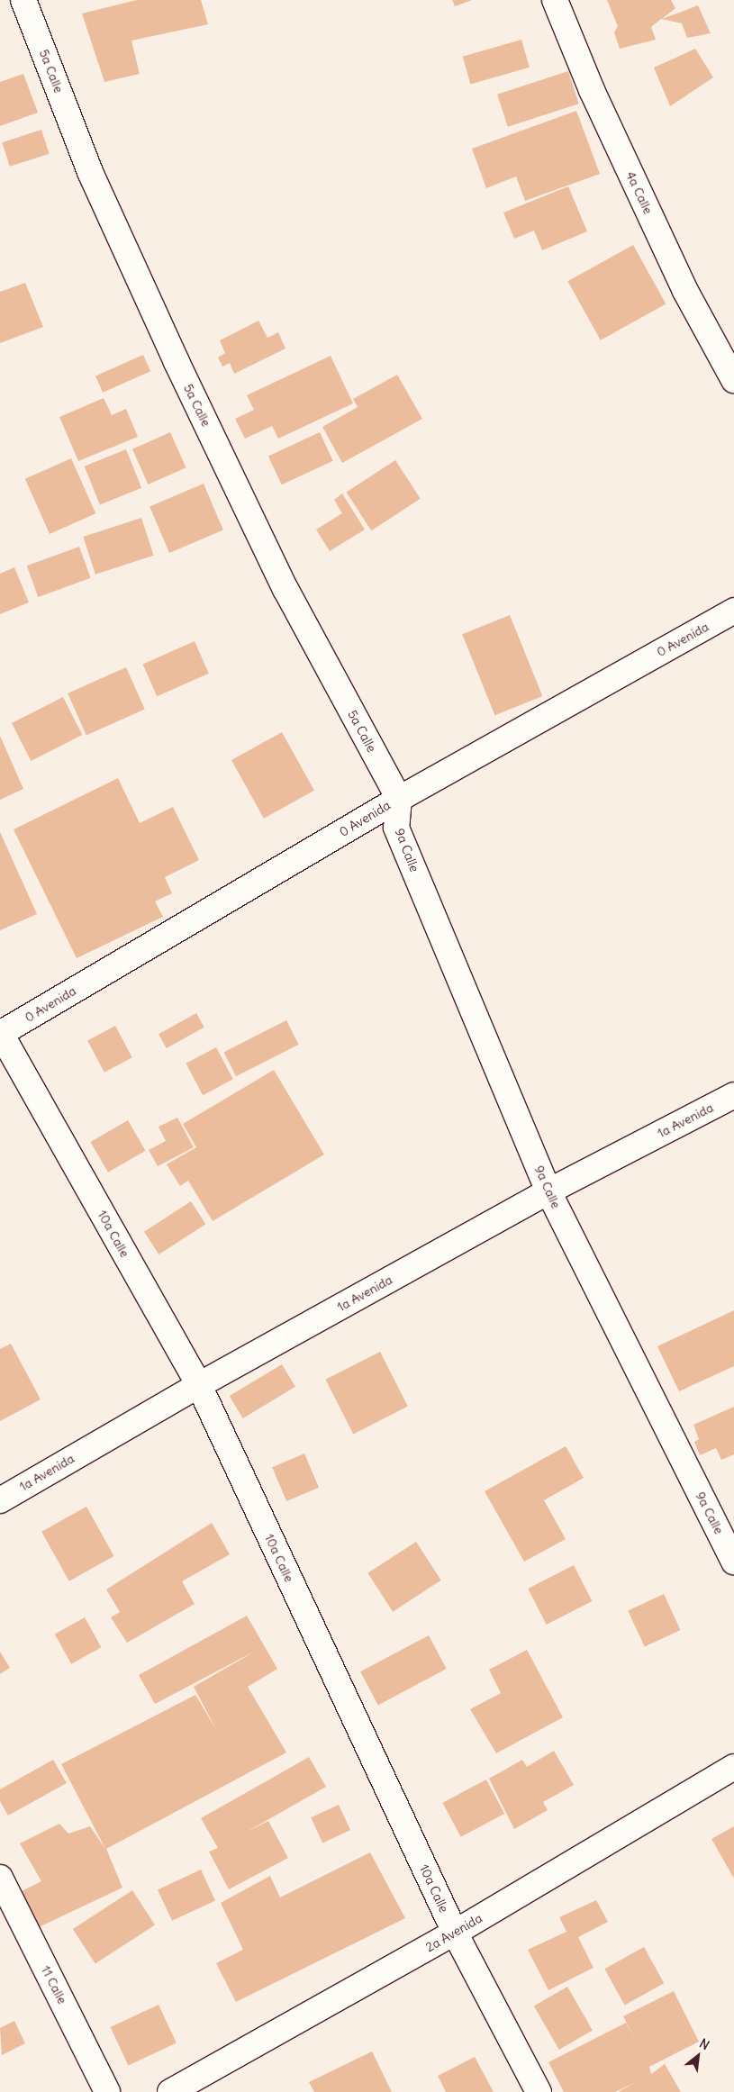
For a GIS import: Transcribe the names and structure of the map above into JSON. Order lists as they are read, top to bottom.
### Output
{
  "streets": {
    "street": [
      "5a Calle",
      "4a Calle",
      "0 Avenida",
      "9a Calle",
      "1a Avenida",
      "10a Calle",
      "2a Avenida",
      "11 Calle"
    ]
  },
  "crossings": [
    ["5a Calle", "0 Avenida"],
    ["5a Calle", "9a Calle"],
    ["0 Avenida", "9a Calle"],
    ["0 Avenida", "10a Calle"],
    ["9a Calle", "1a Avenida"],
    ["1a Avenida", "10a Calle"],
    ["10a Calle", "2a Avenida"]
  ],
  "north": "top right"
}
